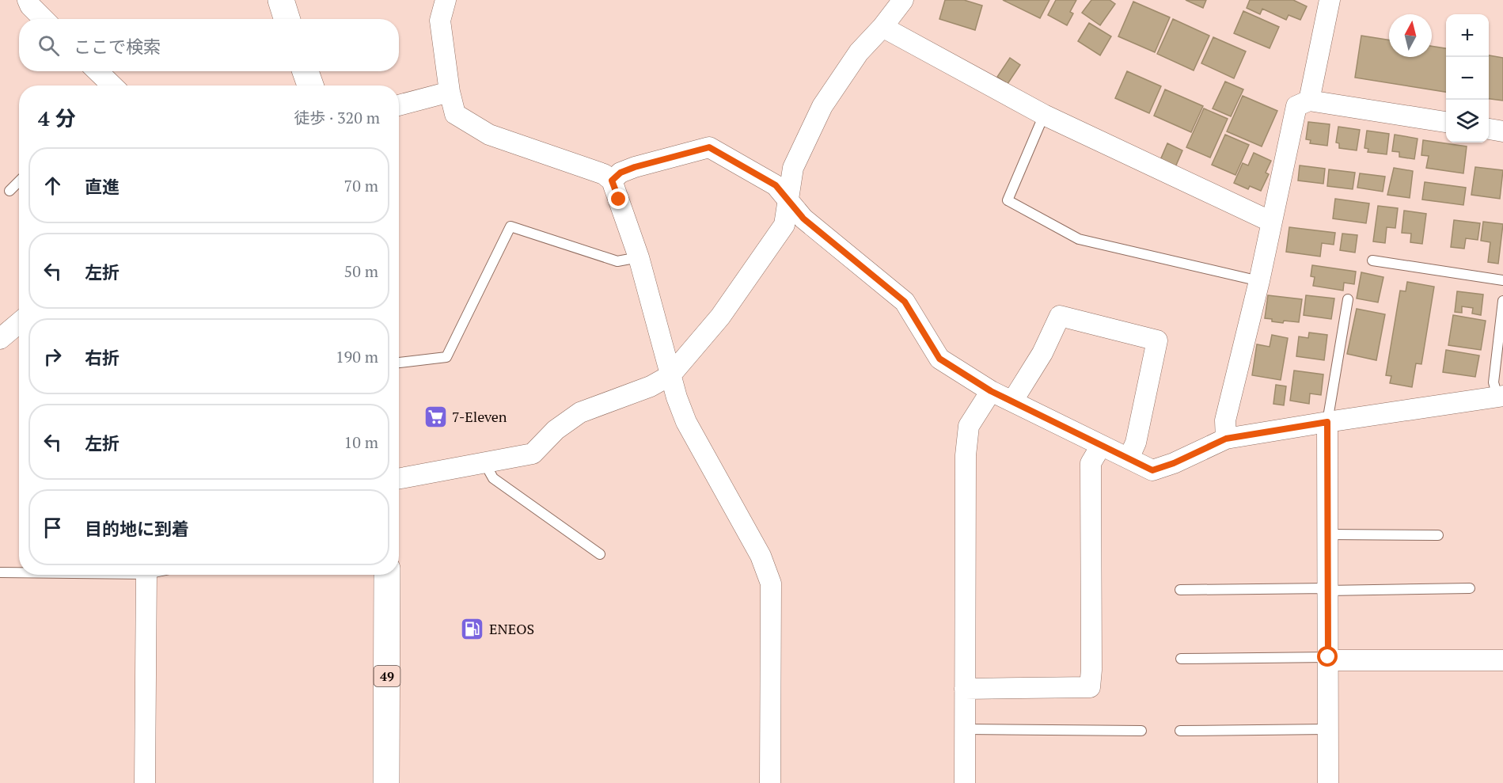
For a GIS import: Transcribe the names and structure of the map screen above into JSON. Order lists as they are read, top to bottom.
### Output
{
  "streets": {
    "main road": ["49"]
  },
  "places": {
    "supermarket": ["7-Eleven"],
    "fuel station": ["ENEOS"]
  },
  "north": "top",
  "page": {
    "map_buttons": ["+", "−"],
    "search": "ここで検索",
    "heading": ["4 分", "徒歩 · 320 m"],
    "list": [
      ["直進", "70 m"],
      ["左折", "50 m"],
      ["右折", "190 m"],
      ["左折", "10 m"],
      "目的地に到着"
    ]
  }
}
